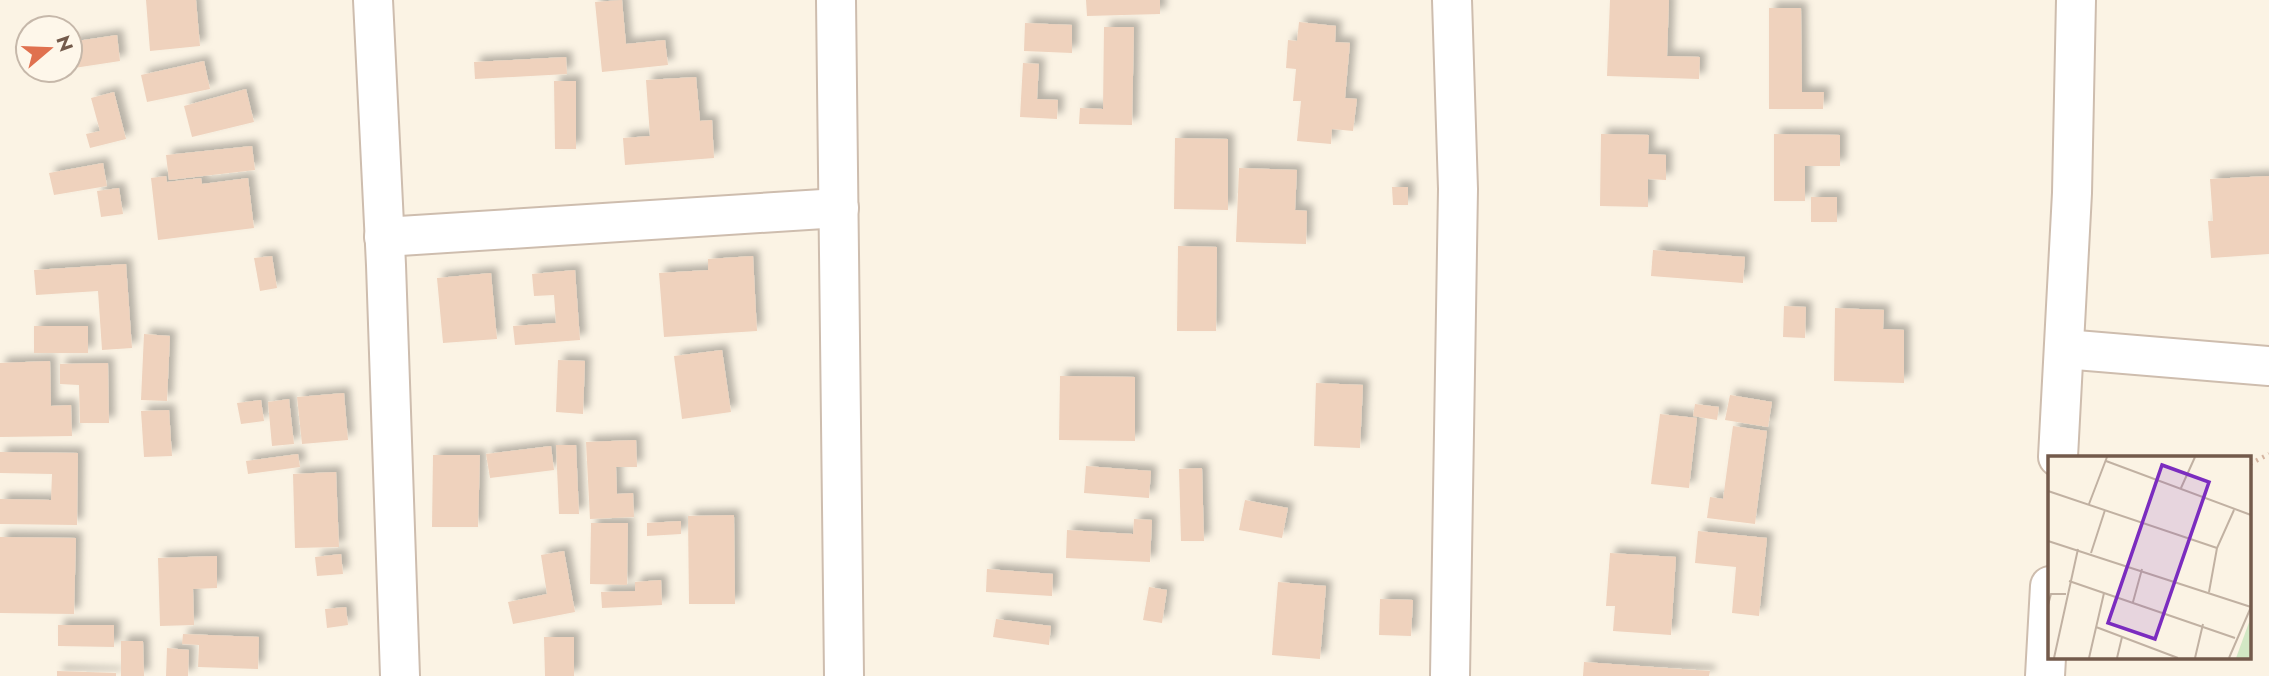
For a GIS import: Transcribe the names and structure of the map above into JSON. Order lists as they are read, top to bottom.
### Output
{
  "north": "right"
}
